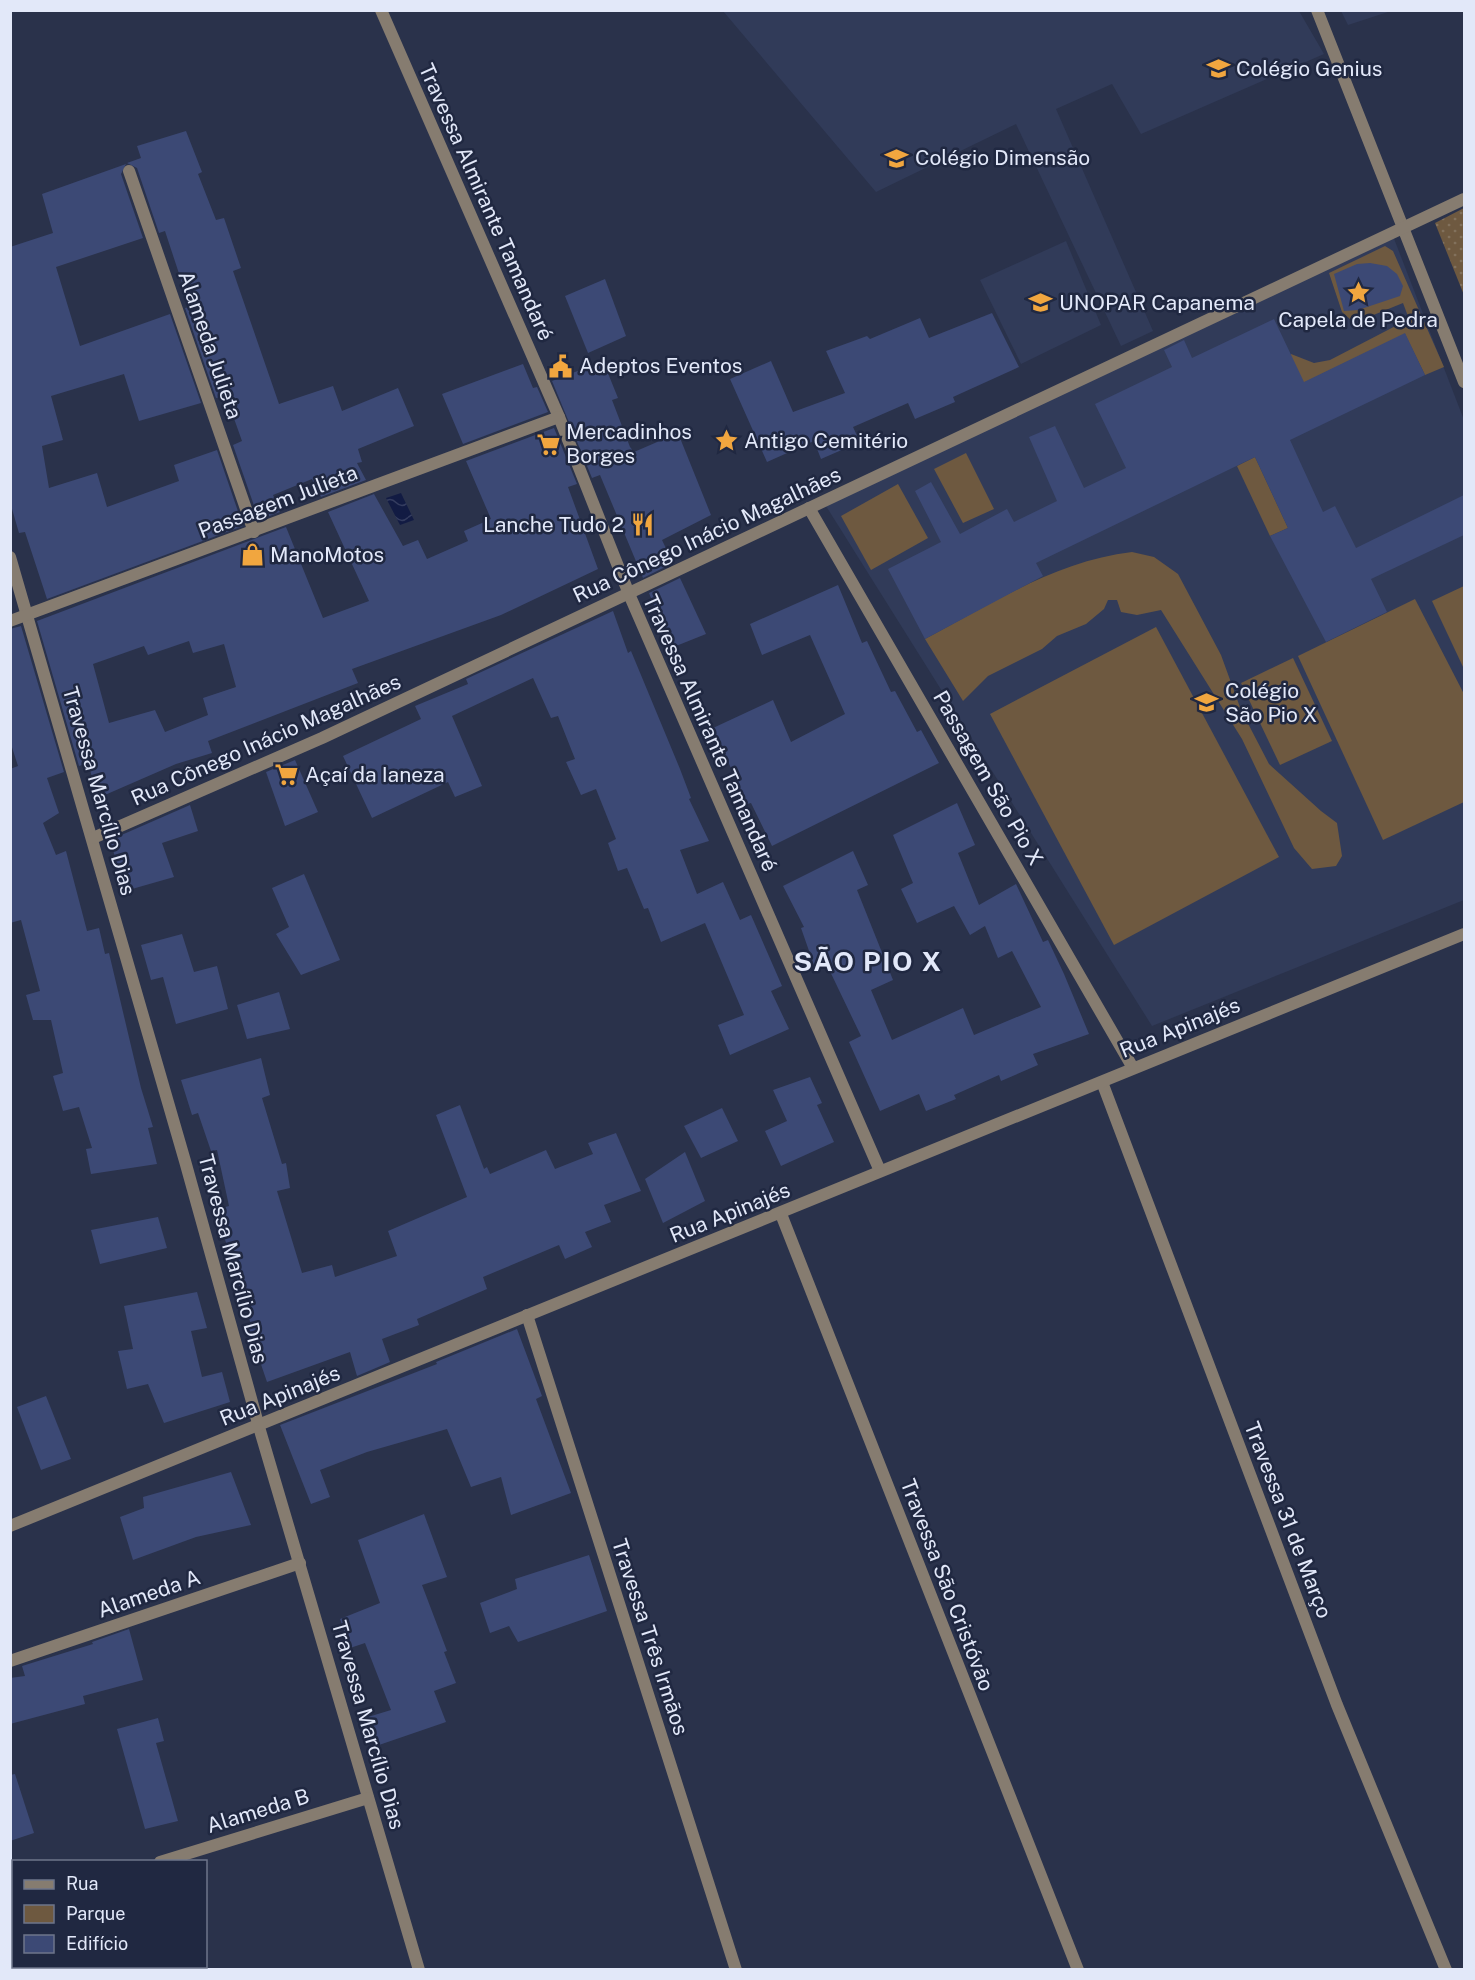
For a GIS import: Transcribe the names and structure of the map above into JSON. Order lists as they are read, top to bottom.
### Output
{
  "streets": {
    "street": [
      "Travessa Almirante Tamandaré",
      "Alameda Julieta",
      "Passagem Julieta",
      "Rua Cônego Inácio Magalhães",
      "Passagem São Pio X",
      "Travessa Marcílio Dias",
      "Rua Apinajés",
      "Travessa 31 de Março",
      "Travessa São Cristóvão",
      "Alameda A",
      "Travessa Três Irmãos",
      "Alameda B"
    ]
  },
  "crossings": [
    ["Travessa Almirante Tamandaré", "Passagem Julieta"],
    ["Travessa Almirante Tamandaré", "Rua Cônego Inácio Magalhães"],
    ["Travessa Almirante Tamandaré", "Rua Apinajés"],
    ["Alameda Julieta", "Passagem Julieta"],
    ["Passagem Julieta", "Travessa Marcílio Dias"],
    ["Rua Cônego Inácio Magalhães", "Passagem São Pio X"],
    ["Rua Cônego Inácio Magalhães", "Travessa Marcílio Dias"],
    ["Passagem São Pio X", "Rua Apinajés"],
    ["Travessa Marcílio Dias", "Rua Apinajés"],
    ["Travessa Marcílio Dias", "Alameda A"],
    ["Travessa Marcílio Dias", "Alameda B"],
    ["Rua Apinajés", "Travessa 31 de Março"],
    ["Rua Apinajés", "Travessa São Cristóvão"],
    ["Rua Apinajés", "Travessa Três Irmãos"]
  ],
  "districts": ["SÃO PIO X"],
  "places": {
    "school or university": [
      "Colégio Genius",
      "Colégio Dimensão",
      "UNOPAR Capanema",
      "Colégio São Pio X"
    ],
    "place": ["Capela de Pedra", "Antigo Cemitério"],
    "public building": ["Adeptos Eventos"],
    "supermarket": ["Mercadinhos Borges", "Açaí da Ianeza"],
    "restaurant": ["Lanche Tudo 2"],
    "shop": ["ManoMotos"]
  },
  "legend": ["Rua", "Parque", "Edifício"]
}
